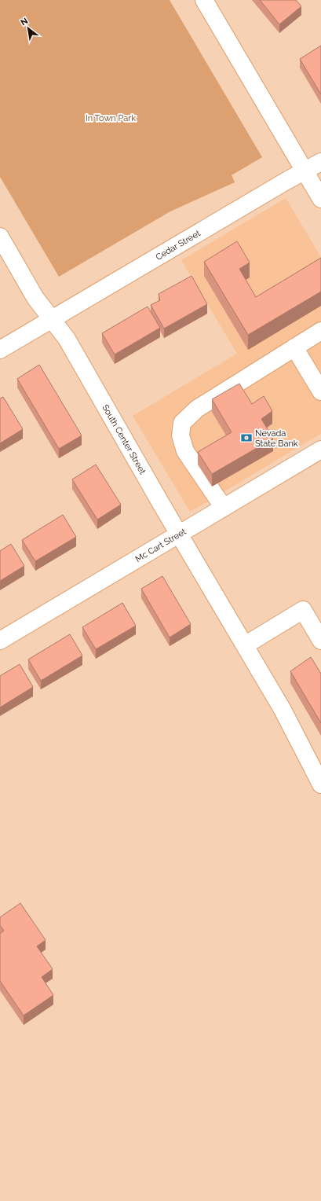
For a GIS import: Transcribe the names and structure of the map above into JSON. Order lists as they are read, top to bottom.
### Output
{
  "streets": {
    "street": ["Cedar Street", "South Center Street", "Mc Cart Street"]
  },
  "crossings": [
    ["Cedar Street", "South Center Street"],
    ["South Center Street", "Mc Cart Street"]
  ],
  "parks": ["In Town Park"],
  "places": {
    "bank": ["Nevada State Bank"]
  },
  "north": "top left"
}
